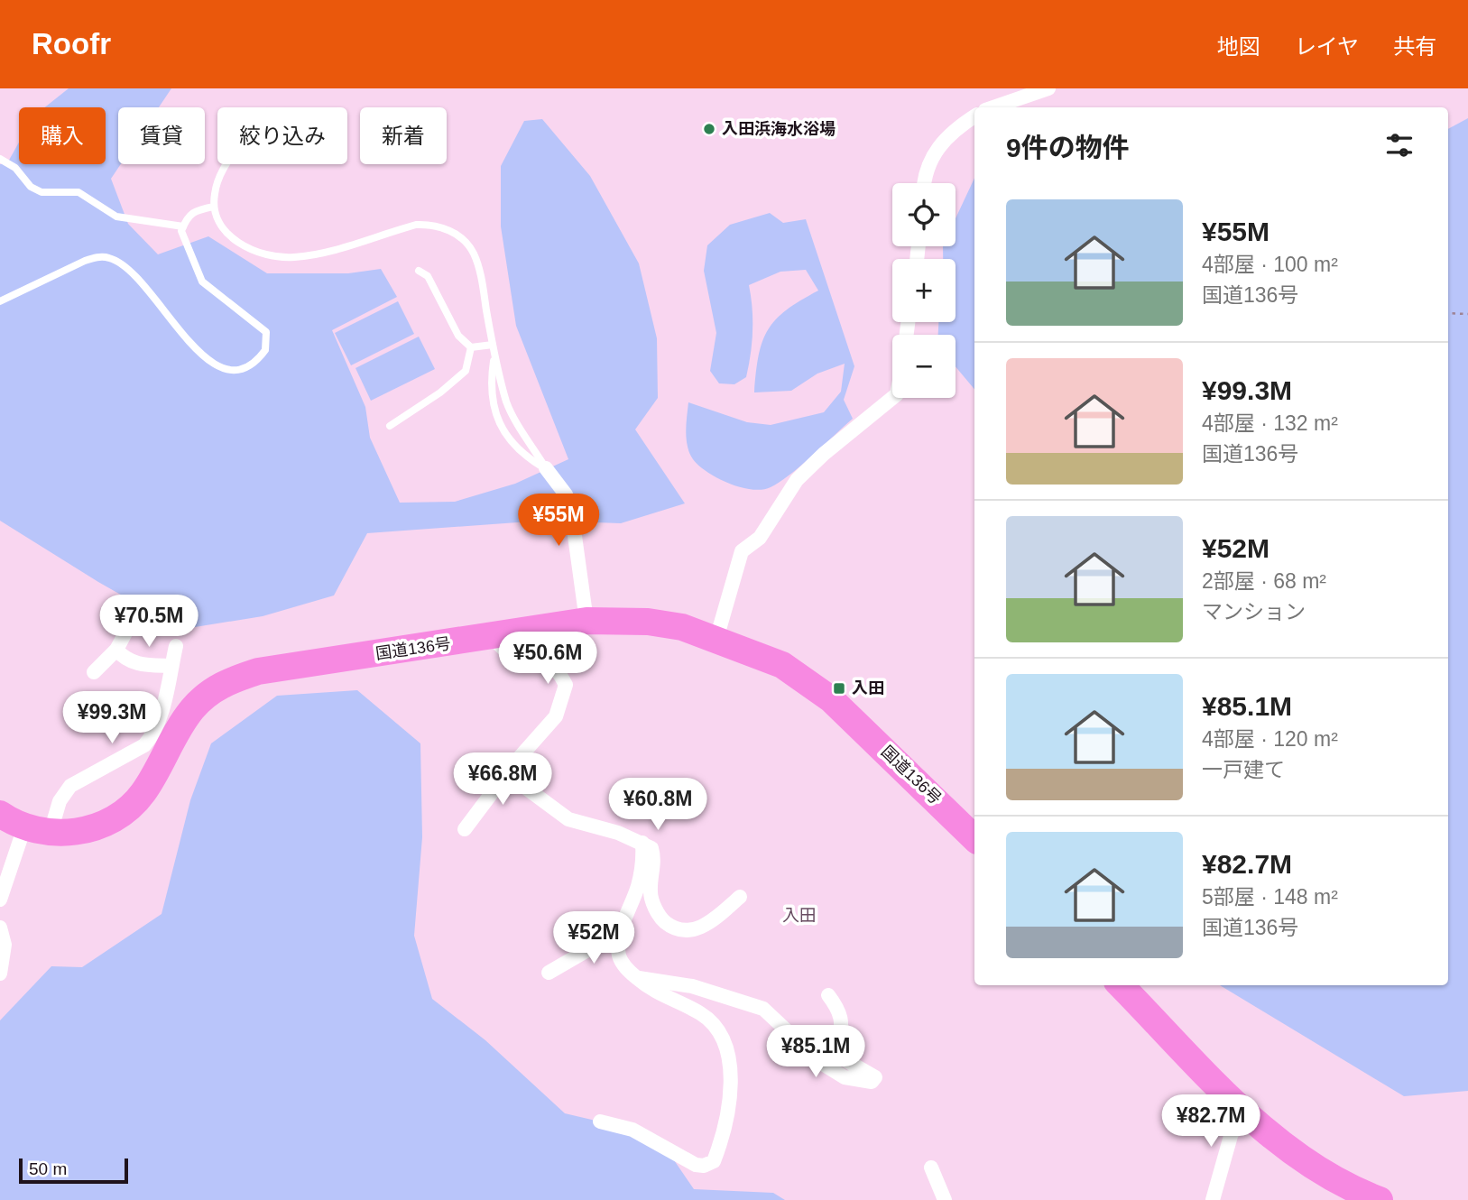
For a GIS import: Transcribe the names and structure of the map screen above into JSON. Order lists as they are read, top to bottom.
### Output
{
  "streets": {
    "highway": ["国道136号"]
  },
  "districts": ["入田"],
  "places": {
    "other": ["入田浜海水浴場"],
    "transit": ["入田"]
  },
  "scale_bar": "50 m",
  "page": {
    "header": "Roofr",
    "nav": ["地図", "レイヤ", "共有"],
    "chip": [
      "購入",
      "賃貸",
      "絞り込み",
      "新着"
    ],
    "heading": "9件の物件",
    "map_buttons": ["+", "−"],
    "list": [
      {
        "name": "¥55M",
        "note": "4部屋 · 100 m² · 国道136号"
      },
      {
        "name": "¥99.3M",
        "note": "4部屋 · 132 m² · 国道136号"
      },
      {
        "name": "¥52M",
        "note": "2部屋 · 68 m² · マンション"
      },
      {
        "name": "¥85.1M",
        "note": "4部屋 · 120 m² · 一戸建て"
      },
      {
        "name": "¥82.7M",
        "note": "5部屋 · 148 m² · 国道136号"
      }
    ],
    "price": [
      "¥55M",
      "¥70.5M",
      "¥50.6M",
      "¥99.3M",
      "¥66.8M",
      "¥60.8M",
      "¥52M",
      "¥85.1M",
      "¥82.7M"
    ],
    "scale": "50 m"
  }
}
